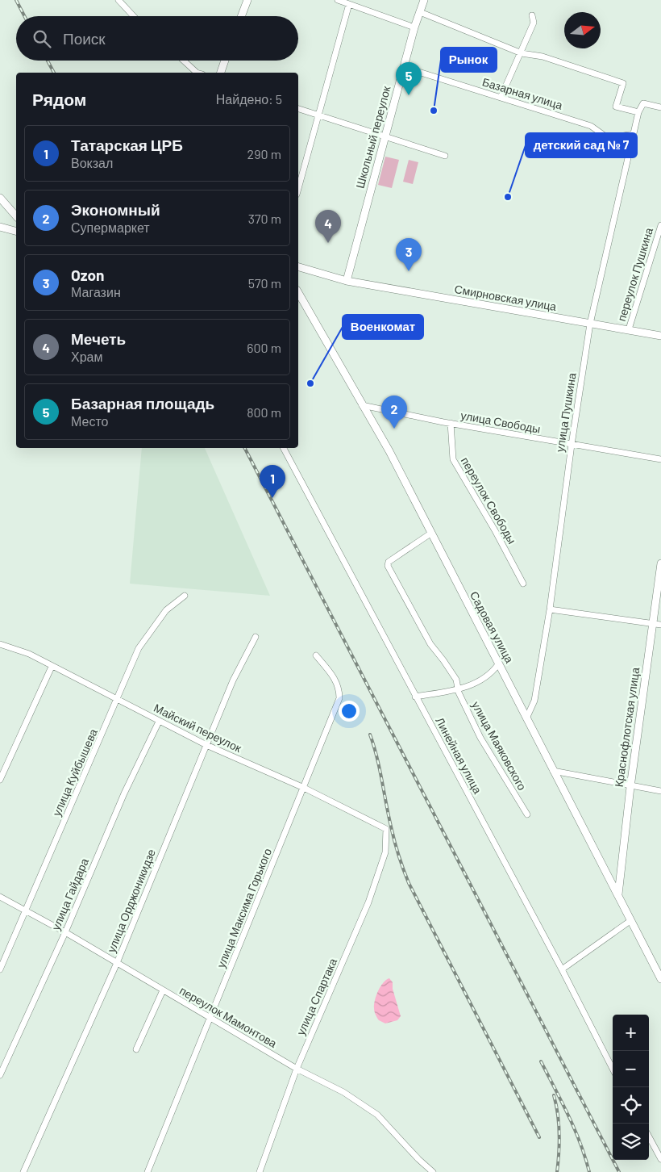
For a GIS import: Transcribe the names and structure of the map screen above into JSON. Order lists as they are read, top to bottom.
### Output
{
  "streets": {
    "street": [
      "Базарная улица",
      "Школьный переулок",
      "переулок Пушкина",
      "Смирновская улица",
      "улица Пушкина",
      "улица Свободы",
      "переулок Свободы",
      "Садовая улица",
      "Краснофлотская улица",
      "Майский переулок",
      "улица Маяковского",
      "Линейная улица",
      "улица Куйбышева",
      "улица Гайдара",
      "улица Орджоникидзе",
      "улица Максима Горького",
      "улица Спартака",
      "переулок Мамонтова"
    ]
  },
  "crossings": [
    ["Базарная улица", "Школьный переулок"],
    ["Базарная улица", "улица Пушкина"],
    ["Школьный переулок", "Смирновская улица"],
    ["переулок Пушкина", "Смирновская улица"],
    ["Смирновская улица", "улица Пушкина"],
    ["улица Пушкина", "улица Свободы"],
    ["улица Пушкина", "Садовая улица"],
    ["улица Свободы", "переулок Свободы"],
    ["улица Свободы", "Садовая улица"],
    ["Садовая улица", "Краснофлотская улица"],
    ["Садовая улица", "улица Маяковского"],
    ["Майский переулок", "улица Куйбышева"],
    ["Майский переулок", "улица Гайдара"],
    ["Майский переулок", "улица Орджоникидзе"],
    ["Майский переулок", "улица Максима Горького"],
    ["Майский переулок", "улица Спартака"],
    ["улица Куйбышева", "переулок Мамонтова"],
    ["улица Гайдара", "переулок Мамонтова"],
    ["улица Орджоникидзе", "переулок Мамонтова"],
    ["улица Максима Горького", "переулок Мамонтова"],
    ["улица Спартака", "переулок Мамонтова"]
  ],
  "places": ["Рынок", "детский сад № 7", "Военкомат"],
  "north": "right",
  "page": {
    "search": "Поиск",
    "pins": [
      "5",
      "4",
      "3",
      "2",
      "1"
    ],
    "heading": ["Рядом", "Найдено: 5"],
    "list": [
      {
        "mark": "1",
        "name": "Татарская ЦРБ",
        "note": "Вокзал",
        "value": "290 m"
      },
      {
        "mark": "2",
        "name": "Экономный",
        "note": "Супермаркет",
        "value": "370 m"
      },
      {
        "mark": "3",
        "name": "Ozon",
        "note": "Магазин",
        "value": "570 m"
      },
      {
        "mark": "4",
        "name": "Мечеть",
        "note": "Храм",
        "value": "600 m"
      },
      {
        "mark": "5",
        "name": "Базарная площадь",
        "note": "Место",
        "value": "800 m"
      }
    ],
    "map_buttons": ["+", "−"]
  }
}
